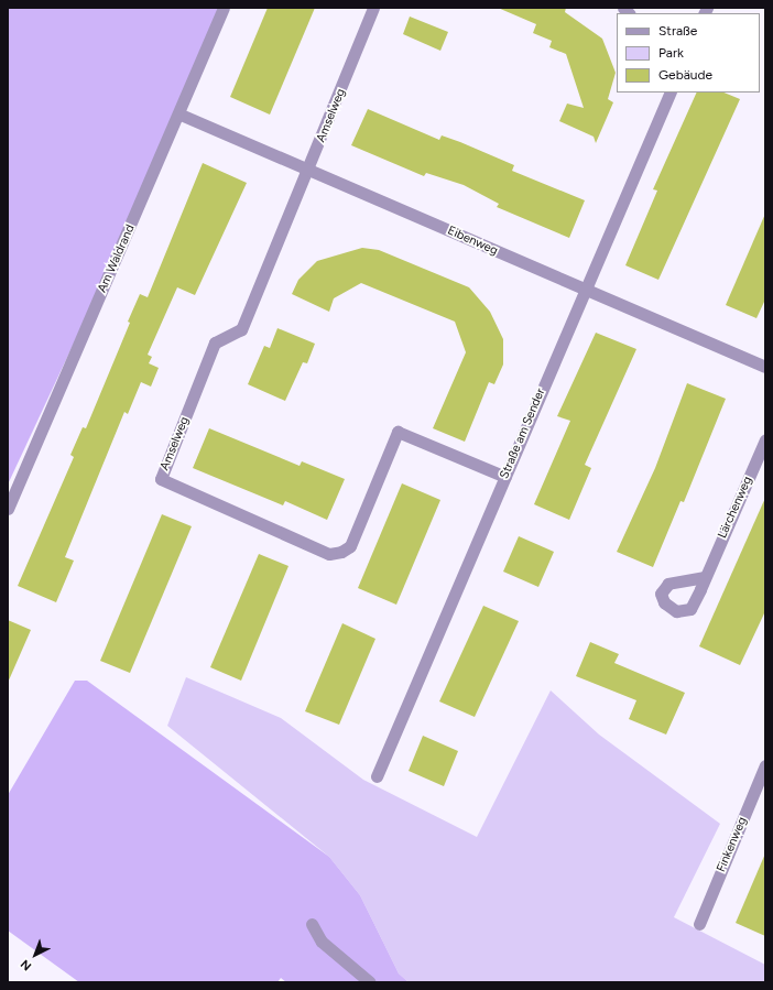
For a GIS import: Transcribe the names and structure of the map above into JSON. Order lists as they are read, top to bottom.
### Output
{
  "streets": {
    "street": [
      "Amselweg",
      "Eibenweg",
      "Am Waldrand",
      "Straße am Sender",
      "Lärchenweg",
      "Finkenweg"
    ]
  },
  "crossings": [
    ["Amselweg", "Eibenweg"],
    ["Amselweg", "Straße am Sender"],
    ["Eibenweg", "Am Waldrand"],
    ["Eibenweg", "Straße am Sender"]
  ],
  "legend": ["Straße", "Park", "Gebäude"],
  "north": "bottom left"
}
